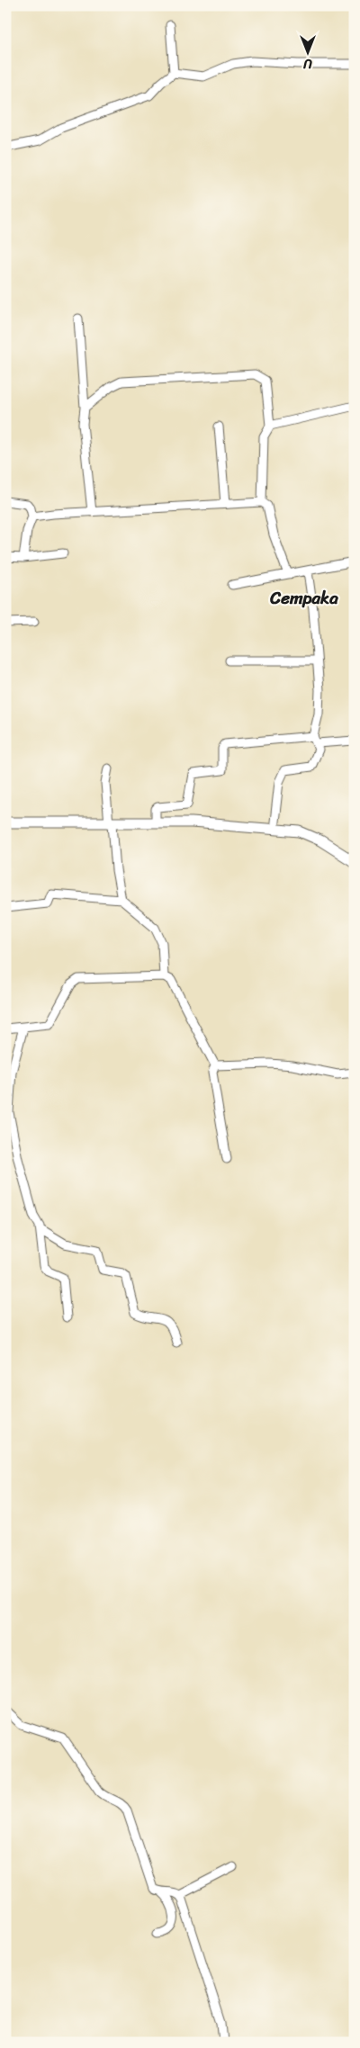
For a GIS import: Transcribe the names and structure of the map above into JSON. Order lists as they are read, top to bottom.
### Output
{
  "districts": ["Cempaka"],
  "north": "bottom"
}
